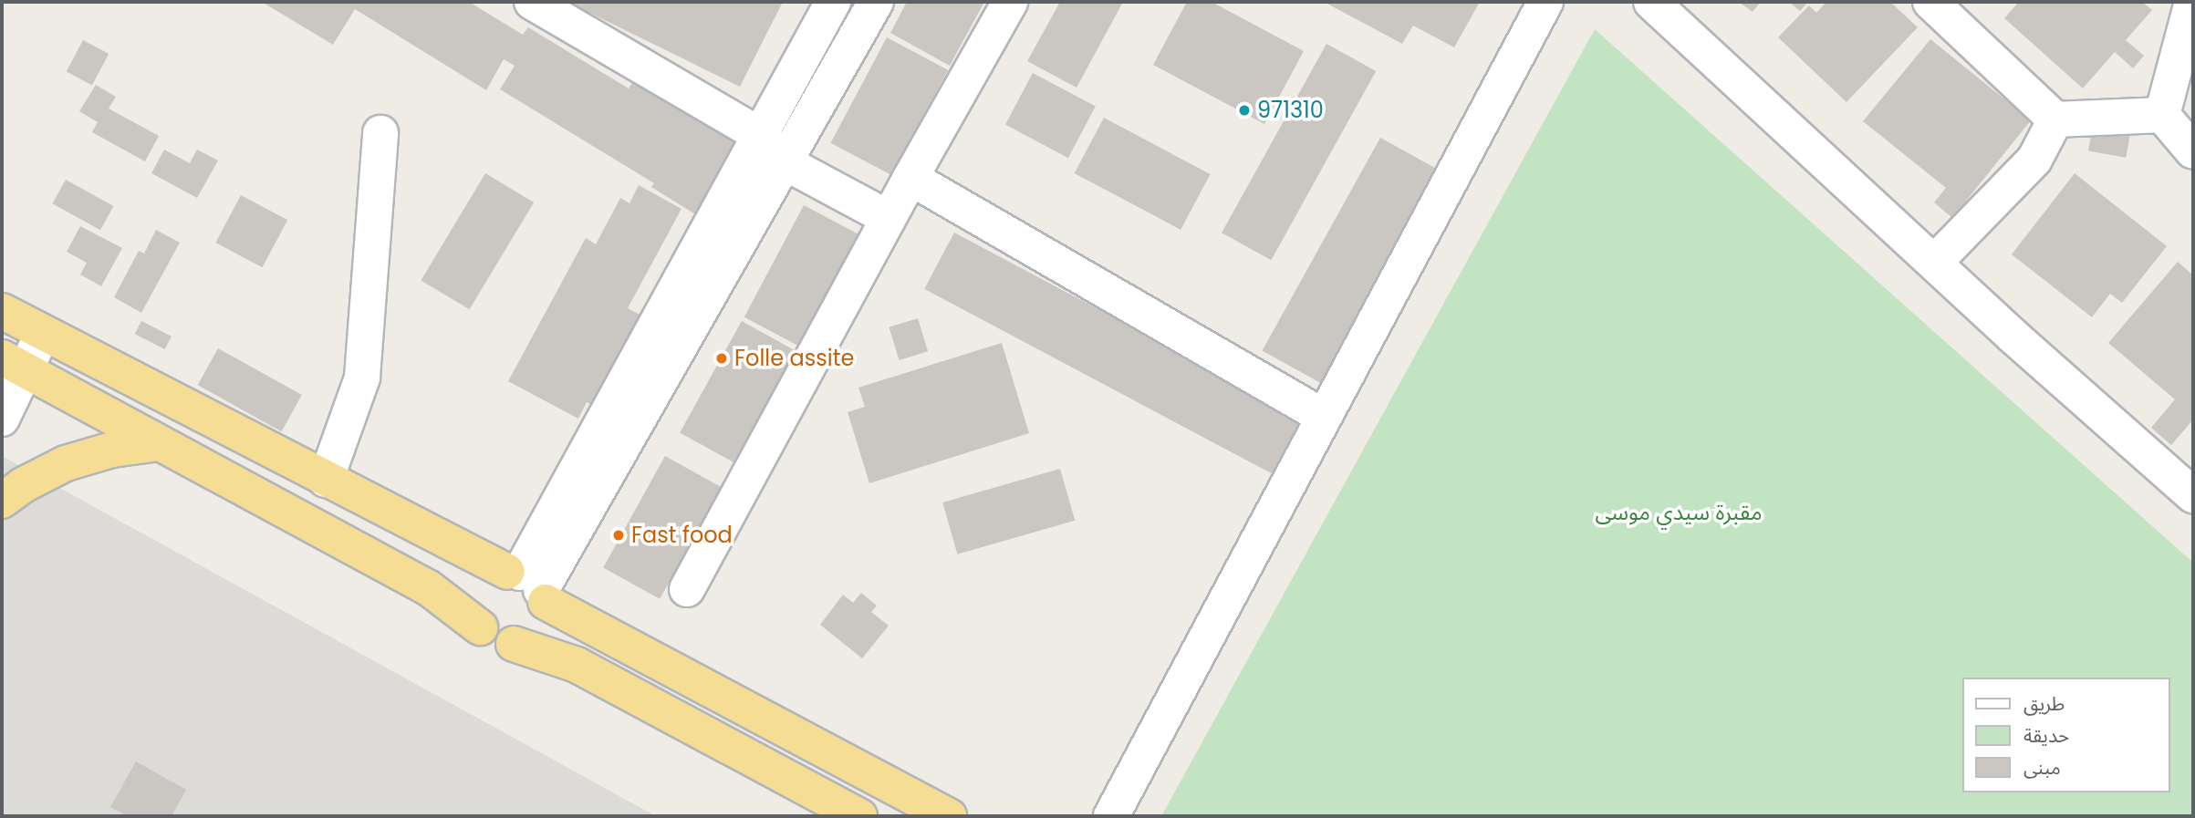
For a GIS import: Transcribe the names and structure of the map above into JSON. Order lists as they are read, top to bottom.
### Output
{
  "parks": ["مقبرة سيدي موسى"],
  "places": ["971310", "Folle assite", "Fast food"],
  "legend": ["طريق", "حديقة", "مبنى"]
}
